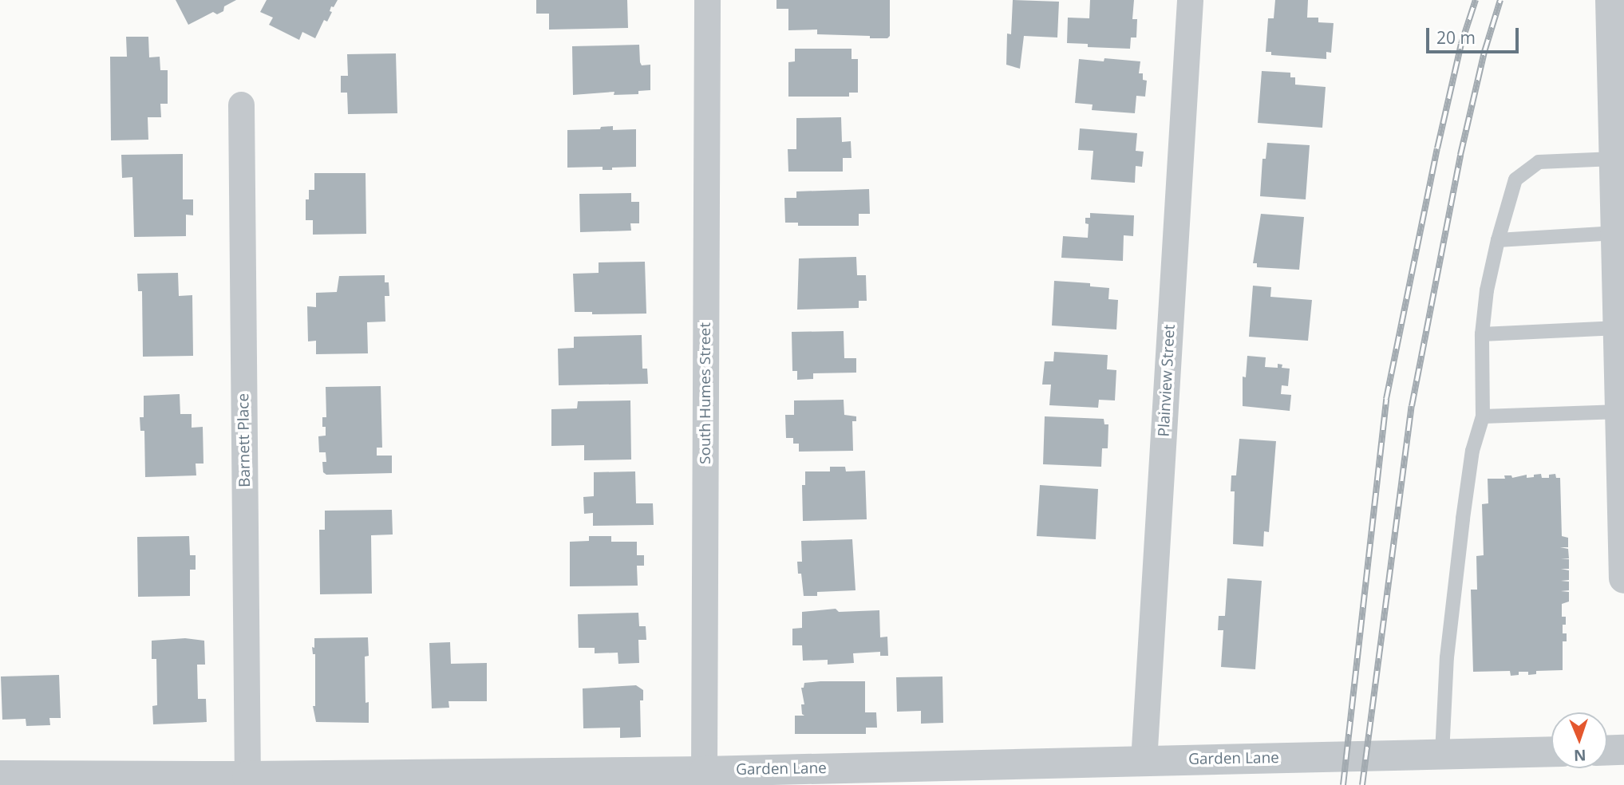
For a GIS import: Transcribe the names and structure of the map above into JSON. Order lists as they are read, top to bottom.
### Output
{
  "streets": {
    "street": [
      "Plainview Street",
      "South Humes Street",
      "Barnett Place",
      "Garden Lane"
    ]
  },
  "crossings": [
    ["Plainview Street", "Garden Lane"],
    ["South Humes Street", "Garden Lane"],
    ["Barnett Place", "Garden Lane"]
  ],
  "scale_bar": "20 m",
  "north": "bottom"
}
